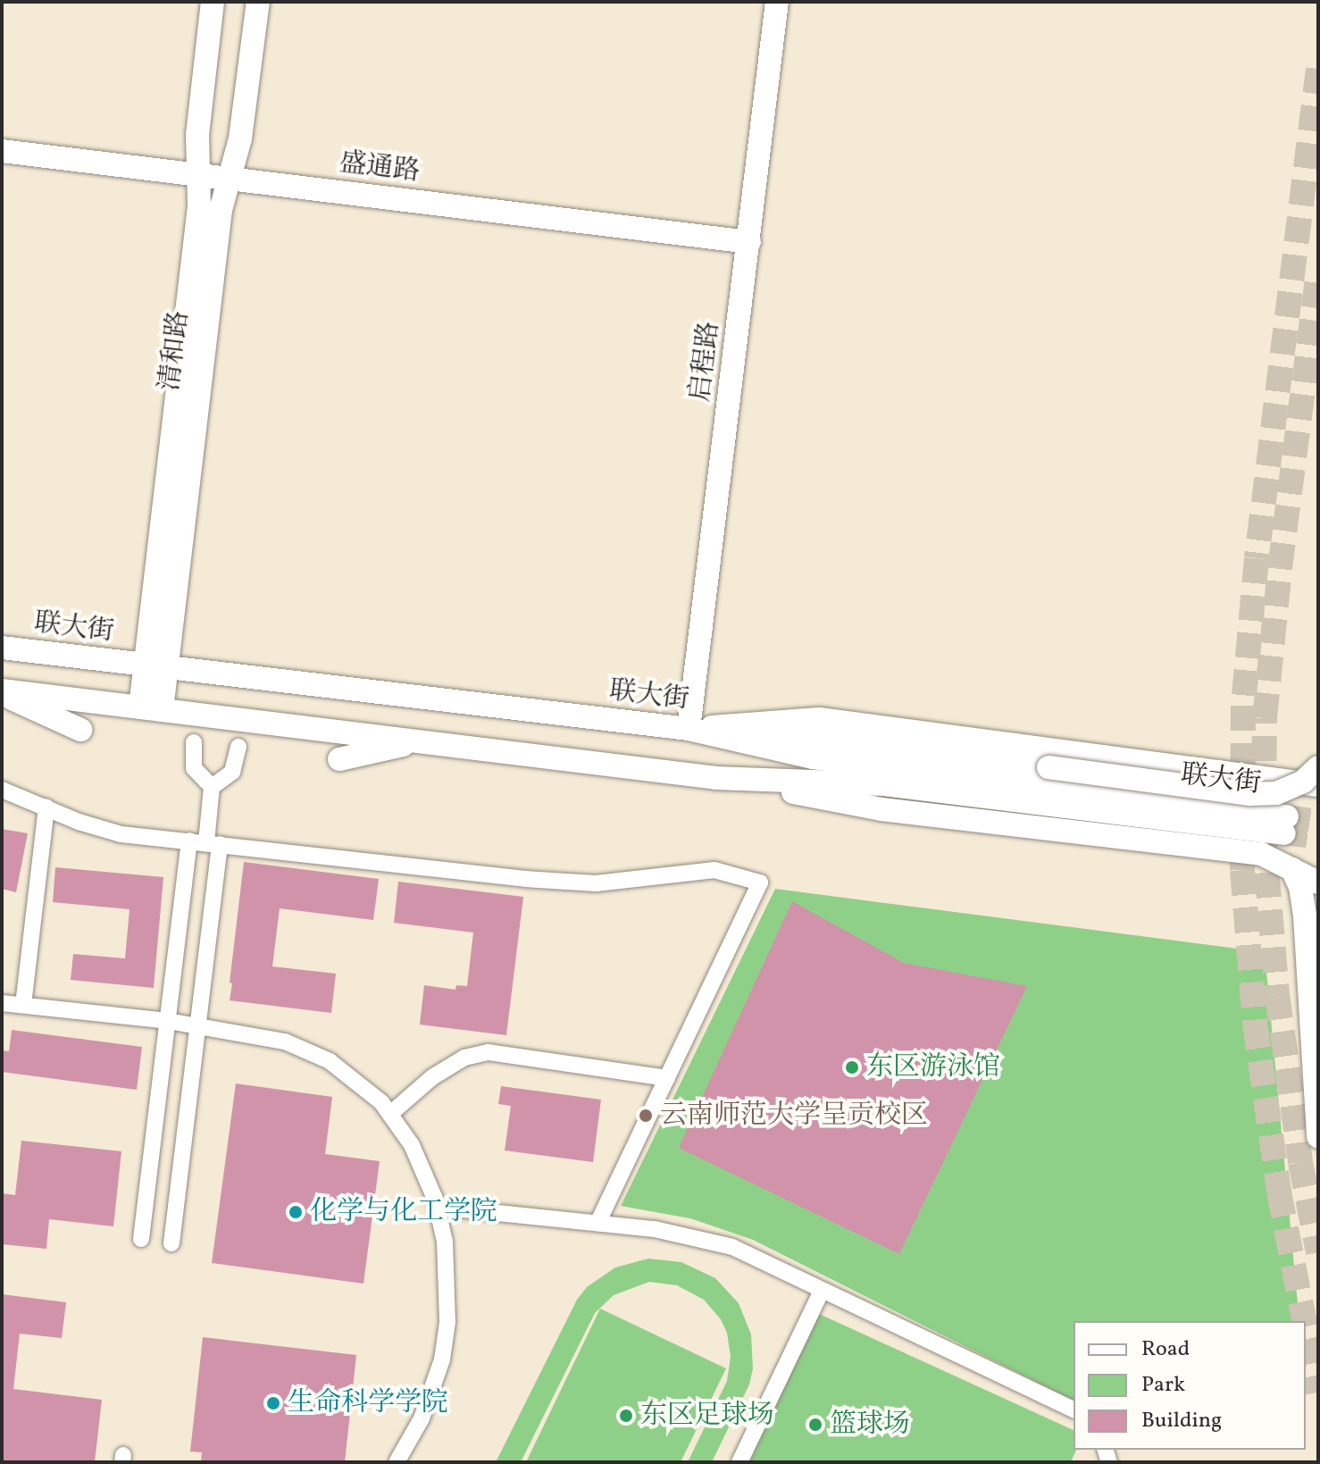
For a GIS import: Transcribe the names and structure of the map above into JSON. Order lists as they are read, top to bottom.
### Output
{
  "streets": {
    "main road": [
      "盛通路",
      "清和路",
      "启程路",
      "联大街"
    ]
  },
  "crossings": [
    ["盛通路", "清和路"],
    ["盛通路", "启程路"],
    ["清和路", "联大街"],
    ["启程路", "联大街"]
  ],
  "places": [
    "东区游泳馆",
    "云南师范大学呈贡校区",
    "化学与化工学院",
    "生命科学学院",
    "东区足球场",
    "篮球场"
  ],
  "legend": ["Road", "Park", "Building"]
}
